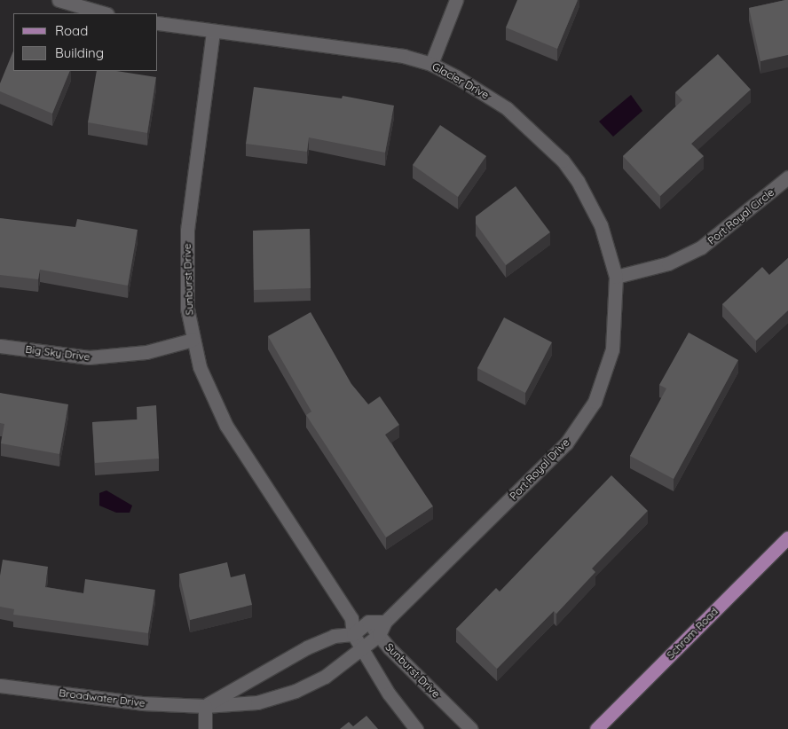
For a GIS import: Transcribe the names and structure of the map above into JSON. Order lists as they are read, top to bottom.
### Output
{
  "streets": {
    "main road": ["Schram Road"],
    "street": [
      "Glacier Drive",
      "Port Royal Circle",
      "Sunburst Drive",
      "Big Sky Drive",
      "Port Royal Drive",
      "Broadwater Drive"
    ]
  },
  "crossings": [
    ["Glacier Drive", "Port Royal Circle"],
    ["Glacier Drive", "Sunburst Drive"],
    ["Glacier Drive", "Port Royal Drive"],
    ["Port Royal Circle", "Port Royal Drive"],
    ["Sunburst Drive", "Big Sky Drive"],
    ["Sunburst Drive", "Port Royal Drive"],
    ["Sunburst Drive", "Broadwater Drive"],
    ["Port Royal Drive", "Broadwater Drive"]
  ],
  "legend": ["Road", "Building"]
}
